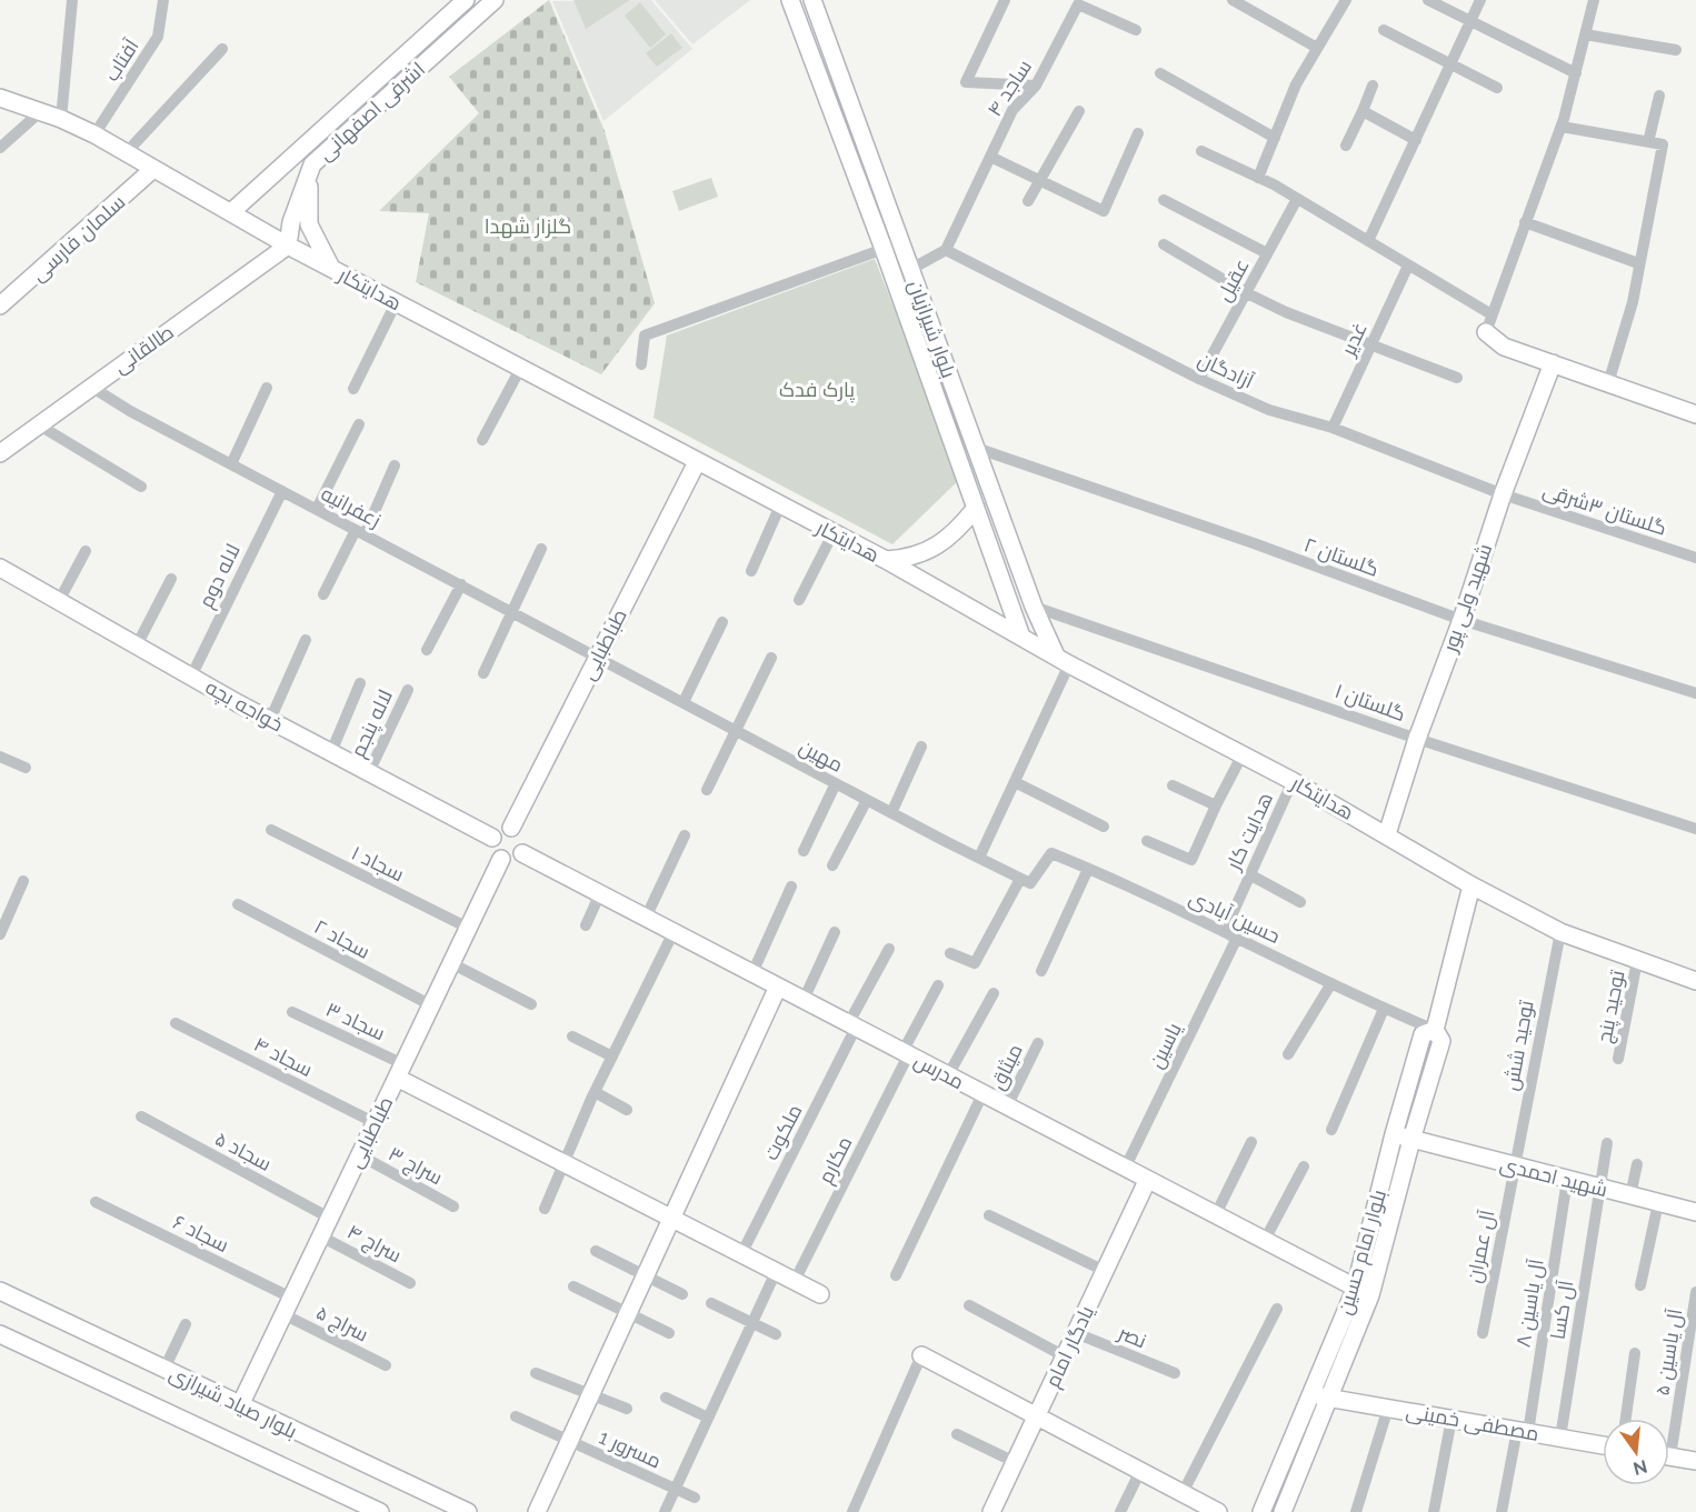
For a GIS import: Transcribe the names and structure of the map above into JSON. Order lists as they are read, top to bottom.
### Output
{
  "streets": {
    "street": [
      "آفتاب",
      "ساجد ۴",
      "اشرفی اصفهانی",
      "سلمان فارسی",
      "عقیل",
      "هدایتکار",
      "بلوار شیرازیان",
      "غدیر",
      "طالقانی",
      "آزادگان",
      "زعفرانیه",
      "گلستان ۳شرقی",
      "گلستان ۲",
      "لاله دوم",
      "شهید ولی پور",
      "طباطبایی",
      "گلستان ۱",
      "خواجه بچه",
      "لاله پنجم",
      "مهین",
      "هدایت کار",
      "سجاد ۱",
      "حسین آبادی",
      "سجاد ۲",
      "توحید پنج",
      "سجاد ۳",
      "یاسین",
      "توحید شش",
      "سجاد ۴",
      "میثاق",
      "مدرس",
      "ملکوت",
      "سجاد ۵",
      "مکارم",
      "سراج ۳",
      "شهید احمدی",
      "سجاد ۶",
      "سراج ۴",
      "آل عمران",
      "بلوار امام حسین",
      "آل یاسین ۸",
      "آل کسا",
      "سراج ۵",
      "نصر",
      "یادگار امام",
      "آل یاسین ۵",
      "بلوار صیاد شیرازی",
      "مصطفی خمینی",
      "مسرور 1"
    ]
  },
  "crossings": [
    ["آفتاب", "هدایتکار"],
    ["ساجد ۴", "آزادگان"],
    ["اشرفی اصفهانی", "هدایتکار"],
    ["اشرفی اصفهانی", "طالقانی"],
    ["سلمان فارسی", "هدایتکار"],
    ["عقیل", "آزادگان"],
    ["هدایتکار", "بلوار شیرازیان"],
    ["هدایتکار", "طالقانی"],
    ["هدایتکار", "شهید ولی پور"],
    ["هدایتکار", "طباطبایی"],
    ["هدایتکار", "هدایت کار"],
    ["هدایتکار", "توحید پنج"],
    ["هدایتکار", "توحید شش"],
    ["هدایتکار", "بلوار امام حسین"],
    ["بلوار شیرازیان", "گلستان ۲"],
    ["بلوار شیرازیان", "گلستان ۱"],
    ["غدیر", "آزادگان"],
    ["طالقانی", "زعفرانیه"],
    ["آزادگان", "گلستان ۳شرقی"],
    ["آزادگان", "شهید ولی پور"],
    ["زعفرانیه", "لاله دوم"],
    ["زعفرانیه", "طباطبایی"],
    ["زعفرانیه", "مهین"],
    ["گلستان ۳شرقی", "شهید ولی پور"],
    ["گلستان ۲", "شهید ولی پور"],
    ["لاله دوم", "خواجه بچه"],
    ["شهید ولی پور", "گلستان ۱"],
    ["طباطبایی", "خواجه بچه"],
    ["طباطبایی", "مهین"],
    ["طباطبایی", "سجاد ۱"],
    ["طباطبایی", "سجاد ۲"],
    ["طباطبایی", "سجاد ۳"],
    ["طباطبایی", "سجاد ۴"],
    ["طباطبایی", "مدرس"],
    ["طباطبایی", "سجاد ۵"],
    ["طباطبایی", "سراج ۳"],
    ["طباطبایی", "سجاد ۶"],
    ["طباطبایی", "سراج ۴"],
    ["طباطبایی", "سراج ۵"],
    ["طباطبایی", "بلوار صیاد شیرازی"],
    ["خواجه بچه", "لاله پنجم"],
    ["خواجه بچه", "مدرس"],
    ["مهین", "حسین آبادی"],
    ["هدایت کار", "حسین آبادی"],
    ["هدایت کار", "یاسین"],
    ["حسین آبادی", "یاسین"],
    ["حسین آبادی", "بلوار امام حسین"],
    ["یاسین", "مدرس"],
    ["توحید شش", "شهید احمدی"],
    ["توحید شش", "آل عمران"],
    ["میثاق", "مدرس"],
    ["مدرس", "ملکوت"],
    ["مدرس", "مکارم"],
    ["مدرس", "بلوار امام حسین"],
    ["مدرس", "یادگار امام"],
    ["شهید احمدی", "آل عمران"],
    ["شهید احمدی", "بلوار امام حسین"],
    ["شهید احمدی", "آل یاسین ۸"],
    ["شهید احمدی", "آل کسا"],
    ["بلوار امام حسین", "مصطفی خمینی"],
    ["آل یاسین ۸", "مصطفی خمینی"],
    ["آل کسا", "مصطفی خمینی"],
    ["نصر", "یادگار امام"]
  ],
  "parks": ["گلزار شهدا", "پارک فدک"],
  "north": "bottom"
}
